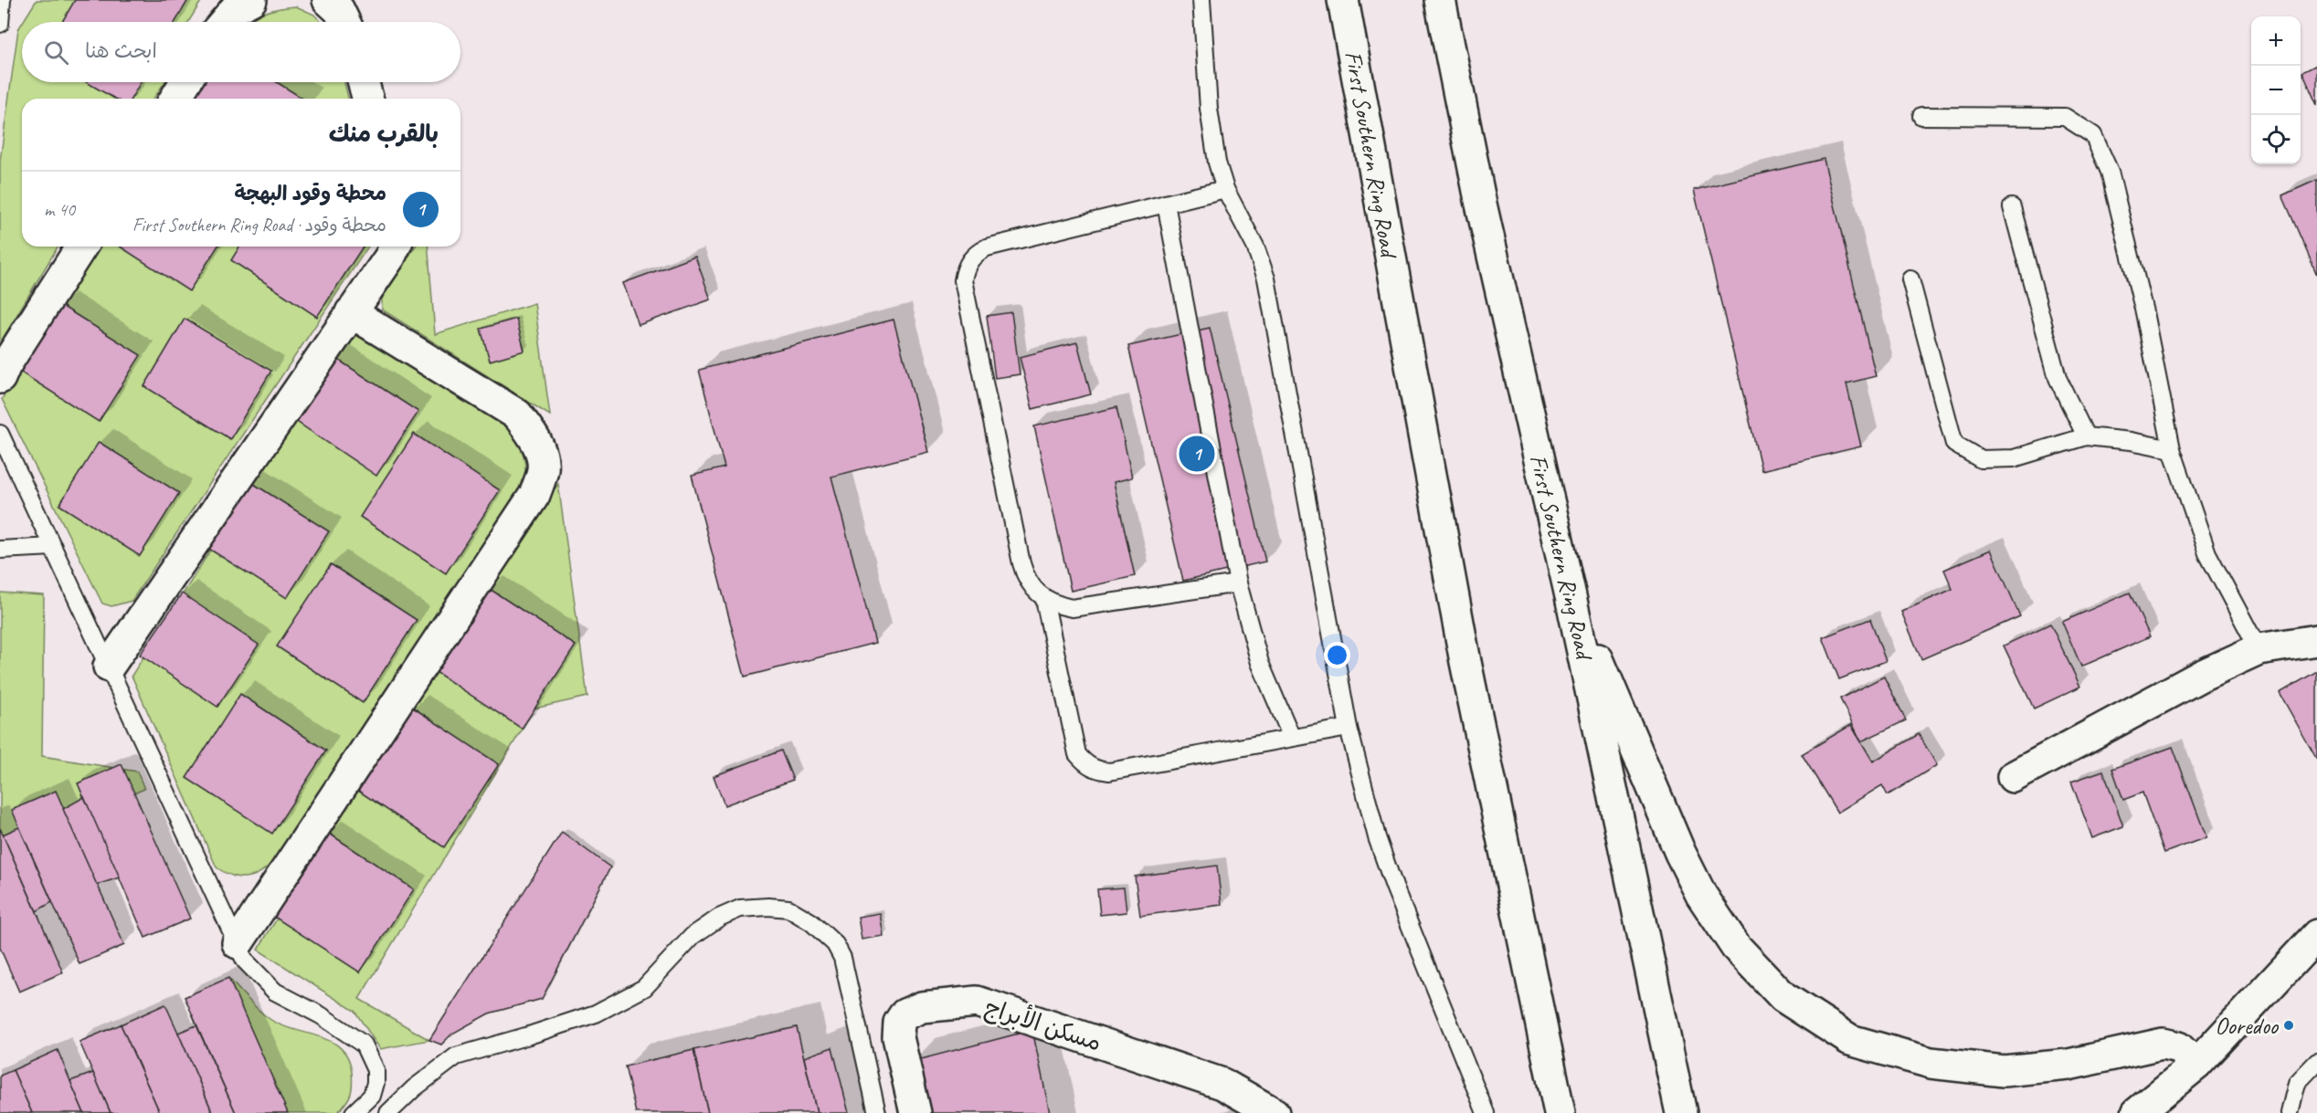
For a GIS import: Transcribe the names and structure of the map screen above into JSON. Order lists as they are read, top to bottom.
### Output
{
  "streets": {
    "main road": ["First Southern Ring Road", "مسكن الأبراج"]
  },
  "places": ["Ooredoo"],
  "page": {
    "map_buttons": ["+", "−"],
    "search": "ابحث هنا",
    "heading": "بالقرب منك",
    "list": [
      {
        "mark": "1",
        "name": "محطة وقود البهجة",
        "note": "محطة وقود · First Southern Ring Road",
        "value": "40 m"
      }
    ],
    "pins": "1"
  }
}
